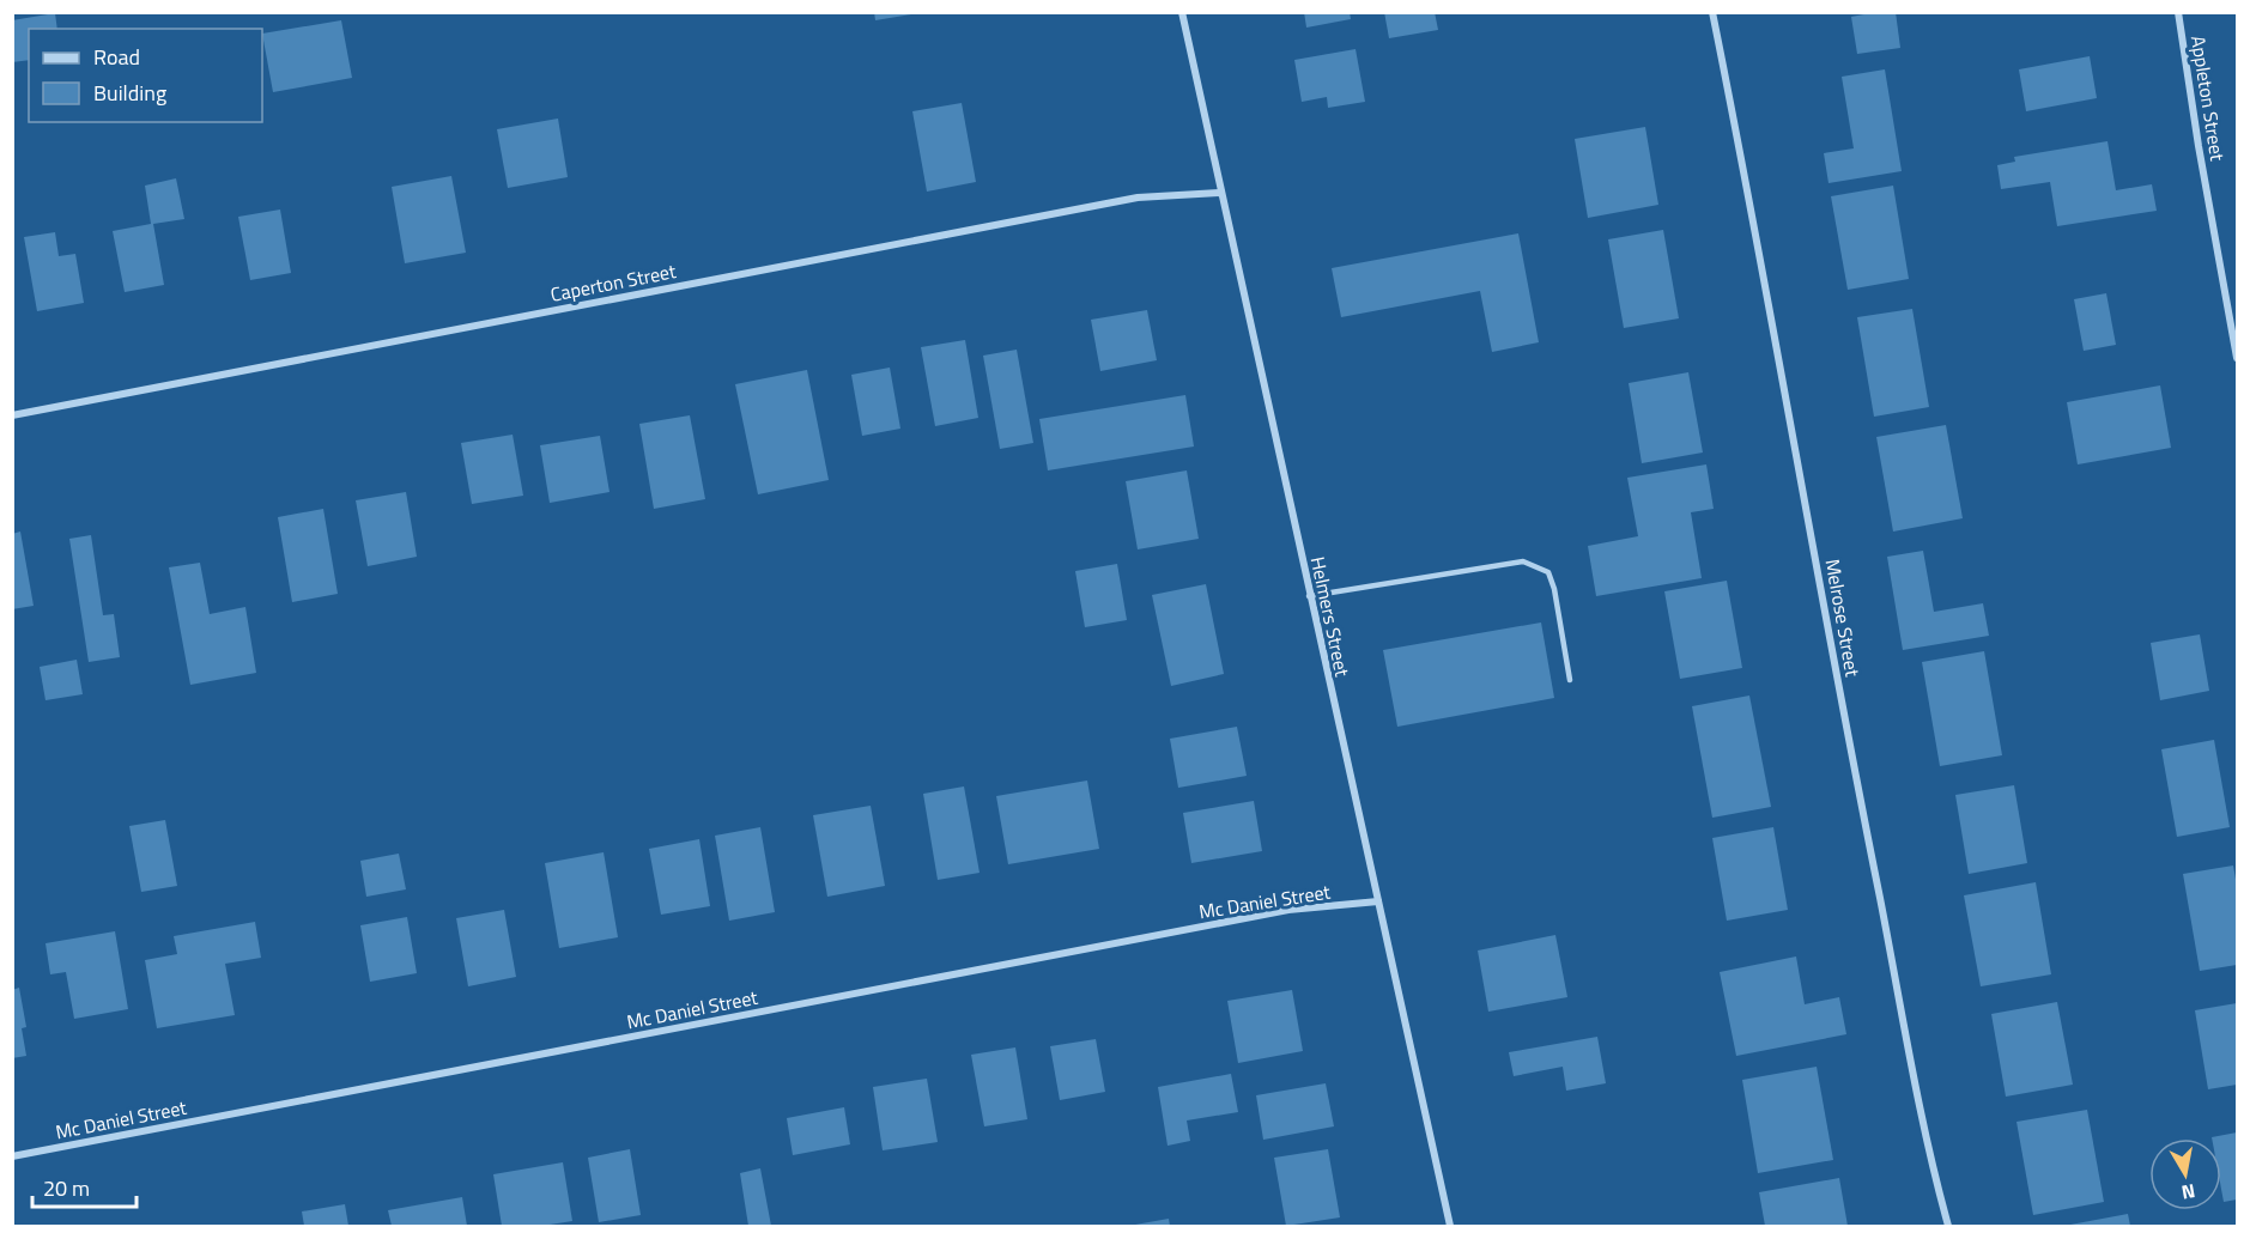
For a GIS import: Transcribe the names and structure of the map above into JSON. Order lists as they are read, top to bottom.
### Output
{
  "streets": {
    "street": [
      "Appleton Street",
      "Caperton Street",
      "Helmers Street",
      "Melrose Street",
      "Mc Daniel Street"
    ]
  },
  "crossings": [
    ["Caperton Street", "Helmers Street"],
    ["Helmers Street", "Mc Daniel Street"]
  ],
  "legend": ["Road", "Building"],
  "scale_bar": "20 m",
  "north": "bottom"
}
